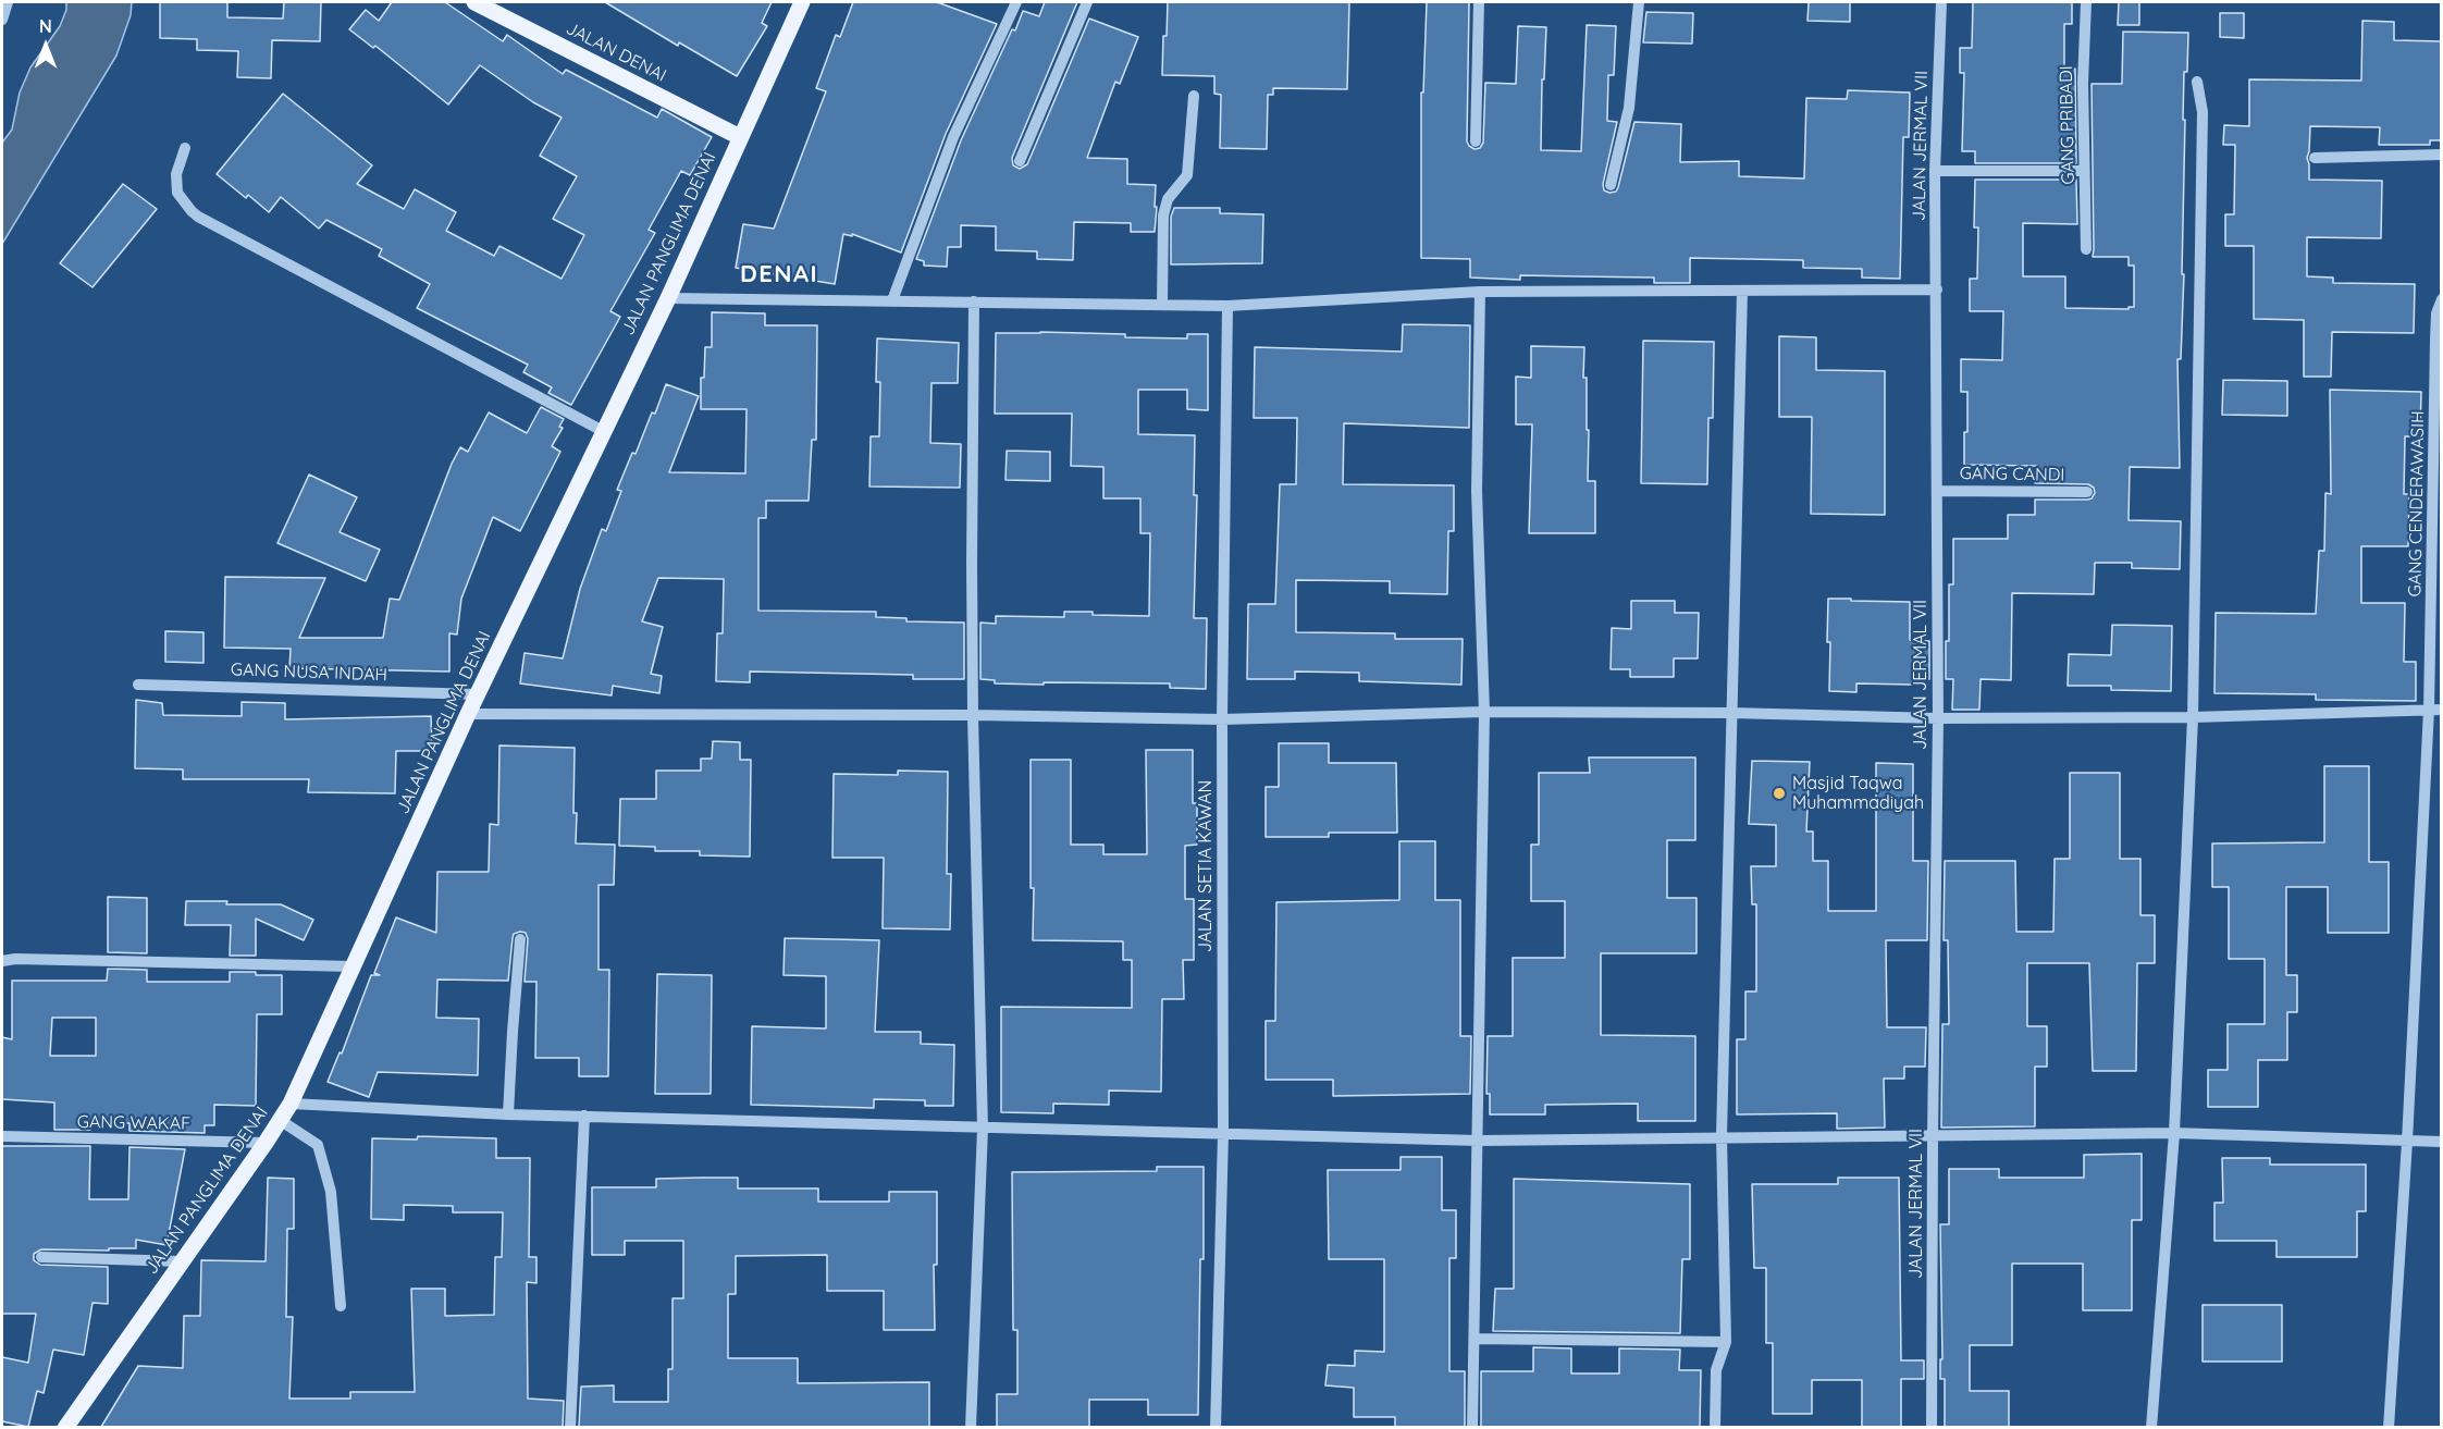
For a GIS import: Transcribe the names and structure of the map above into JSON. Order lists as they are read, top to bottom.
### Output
{
  "streets": {
    "main road": ["JALAN DENAI", "JALAN PANGLIMA DENAI"],
    "street": [
      "GANG PRIBADI",
      "JALAN JERMAL VII",
      "GANG CANDI",
      "GANG CENDERAWASIH",
      "GANG NUSA INDAH",
      "JALAN SETIA KAWAN",
      "GANG WAKAF"
    ]
  },
  "crossings": [
    ["JALAN DENAI", "JALAN PANGLIMA DENAI"],
    ["JALAN JERMAL VII", "GANG CANDI"],
    ["JALAN PANGLIMA DENAI", "GANG NUSA INDAH"],
    ["JALAN PANGLIMA DENAI", "GANG WAKAF"]
  ],
  "districts": ["DENAI"],
  "places": ["Masjid Taqwa Muhammadiyah"],
  "north": "top"
}
